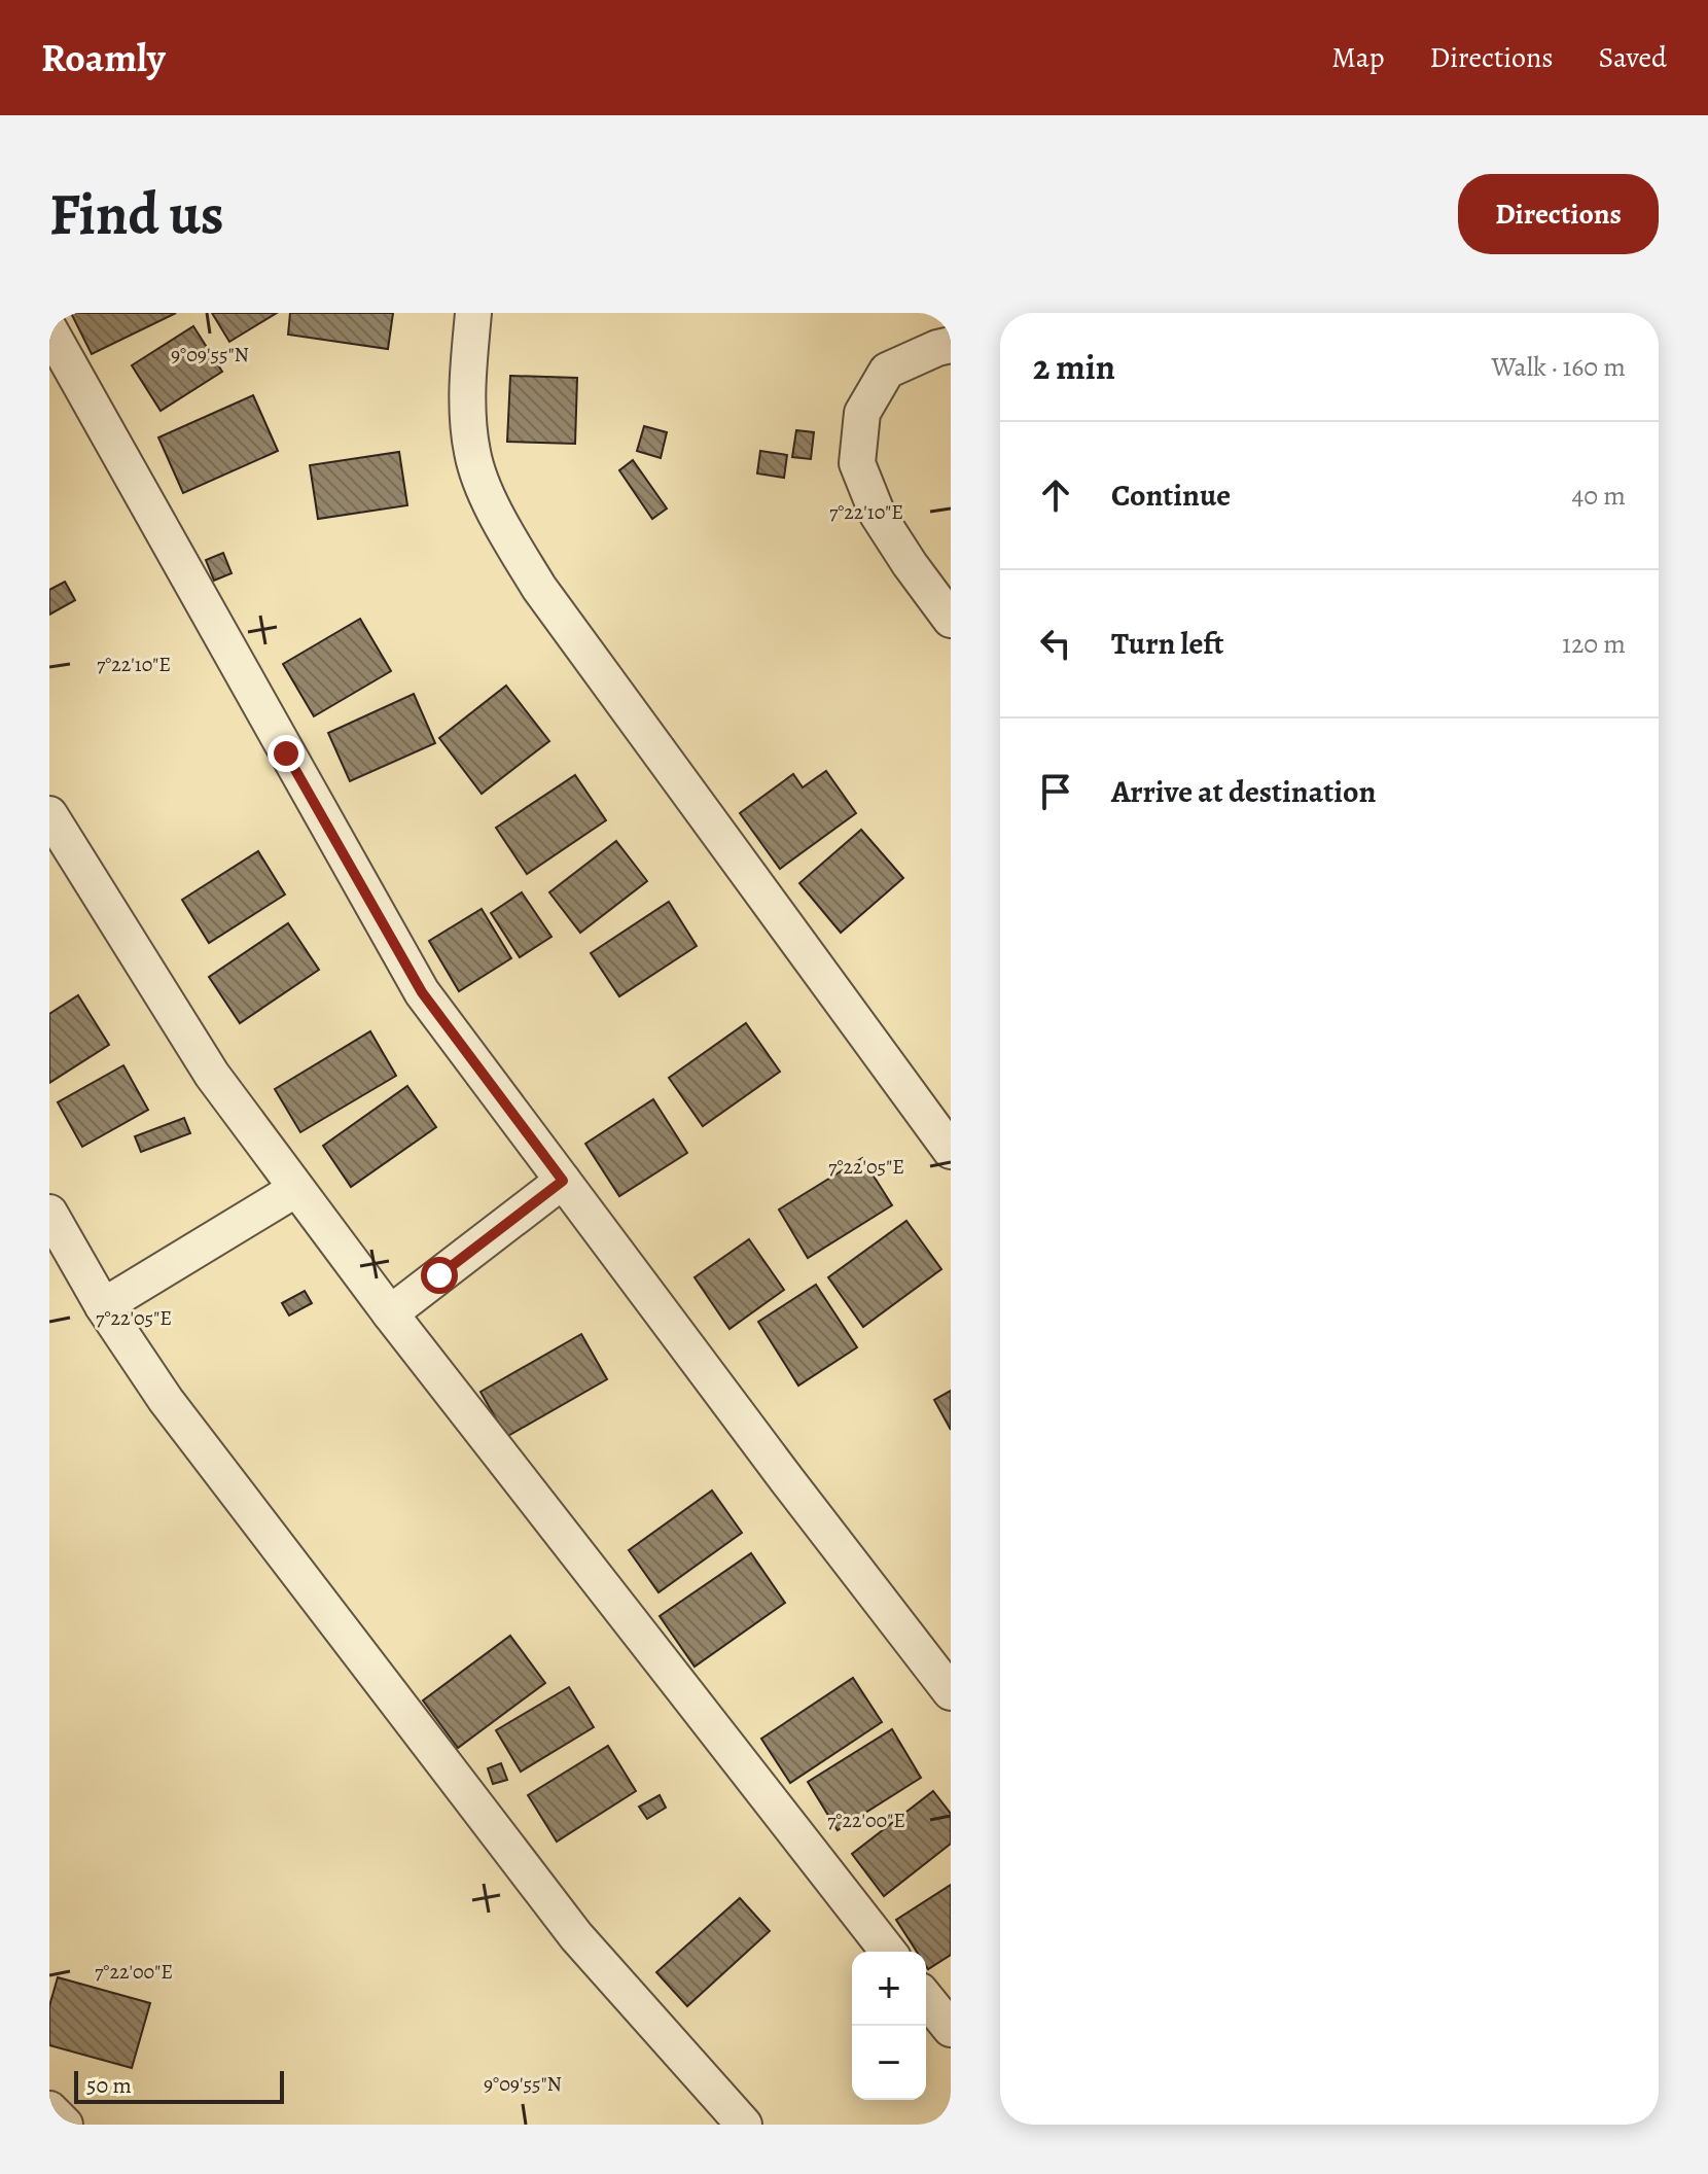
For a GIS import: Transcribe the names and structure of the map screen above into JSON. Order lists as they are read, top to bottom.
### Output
{
  "scale_bar": "50 m",
  "page": {
    "header": "Roamly",
    "nav": ["Map", "Directions", "Saved"],
    "buttons": "Directions",
    "title": "Find us",
    "heading": ["2 min", "Walk · 160 m"],
    "list": [
      ["Continue", "40 m"],
      ["Turn left", "120 m"],
      "Arrive at destination"
    ],
    "map_buttons": ["+", "−"],
    "scale": "50 m"
  },
  "coordinates": [
    "9°09'55\"N",
    "7°22'10\"E",
    "7°22'05\"E",
    "7°22'00\"E"
  ]
}
